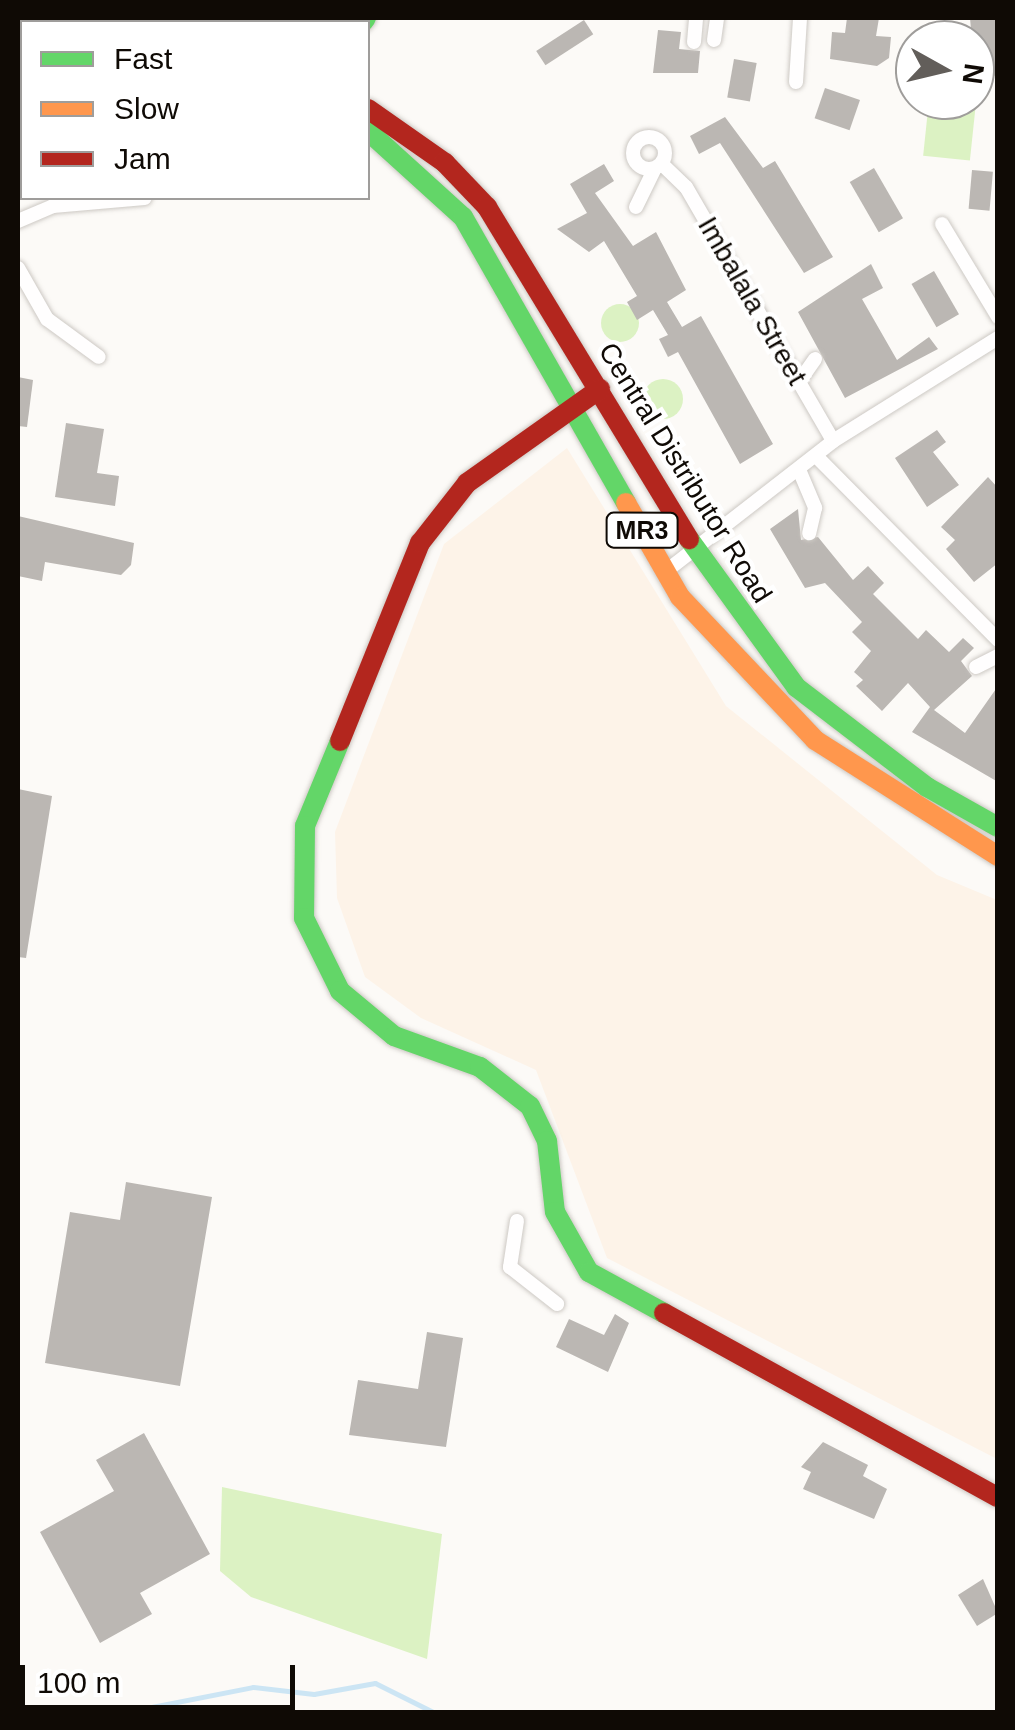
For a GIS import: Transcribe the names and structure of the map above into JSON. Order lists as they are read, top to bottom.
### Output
{
  "streets": {
    "main road": ["Central Distributor Road", "MR3"],
    "street": ["Imbalala Street"]
  },
  "legend": ["Fast", "Slow", "Jam"],
  "scale_bar": "100 m",
  "north": "right"
}
